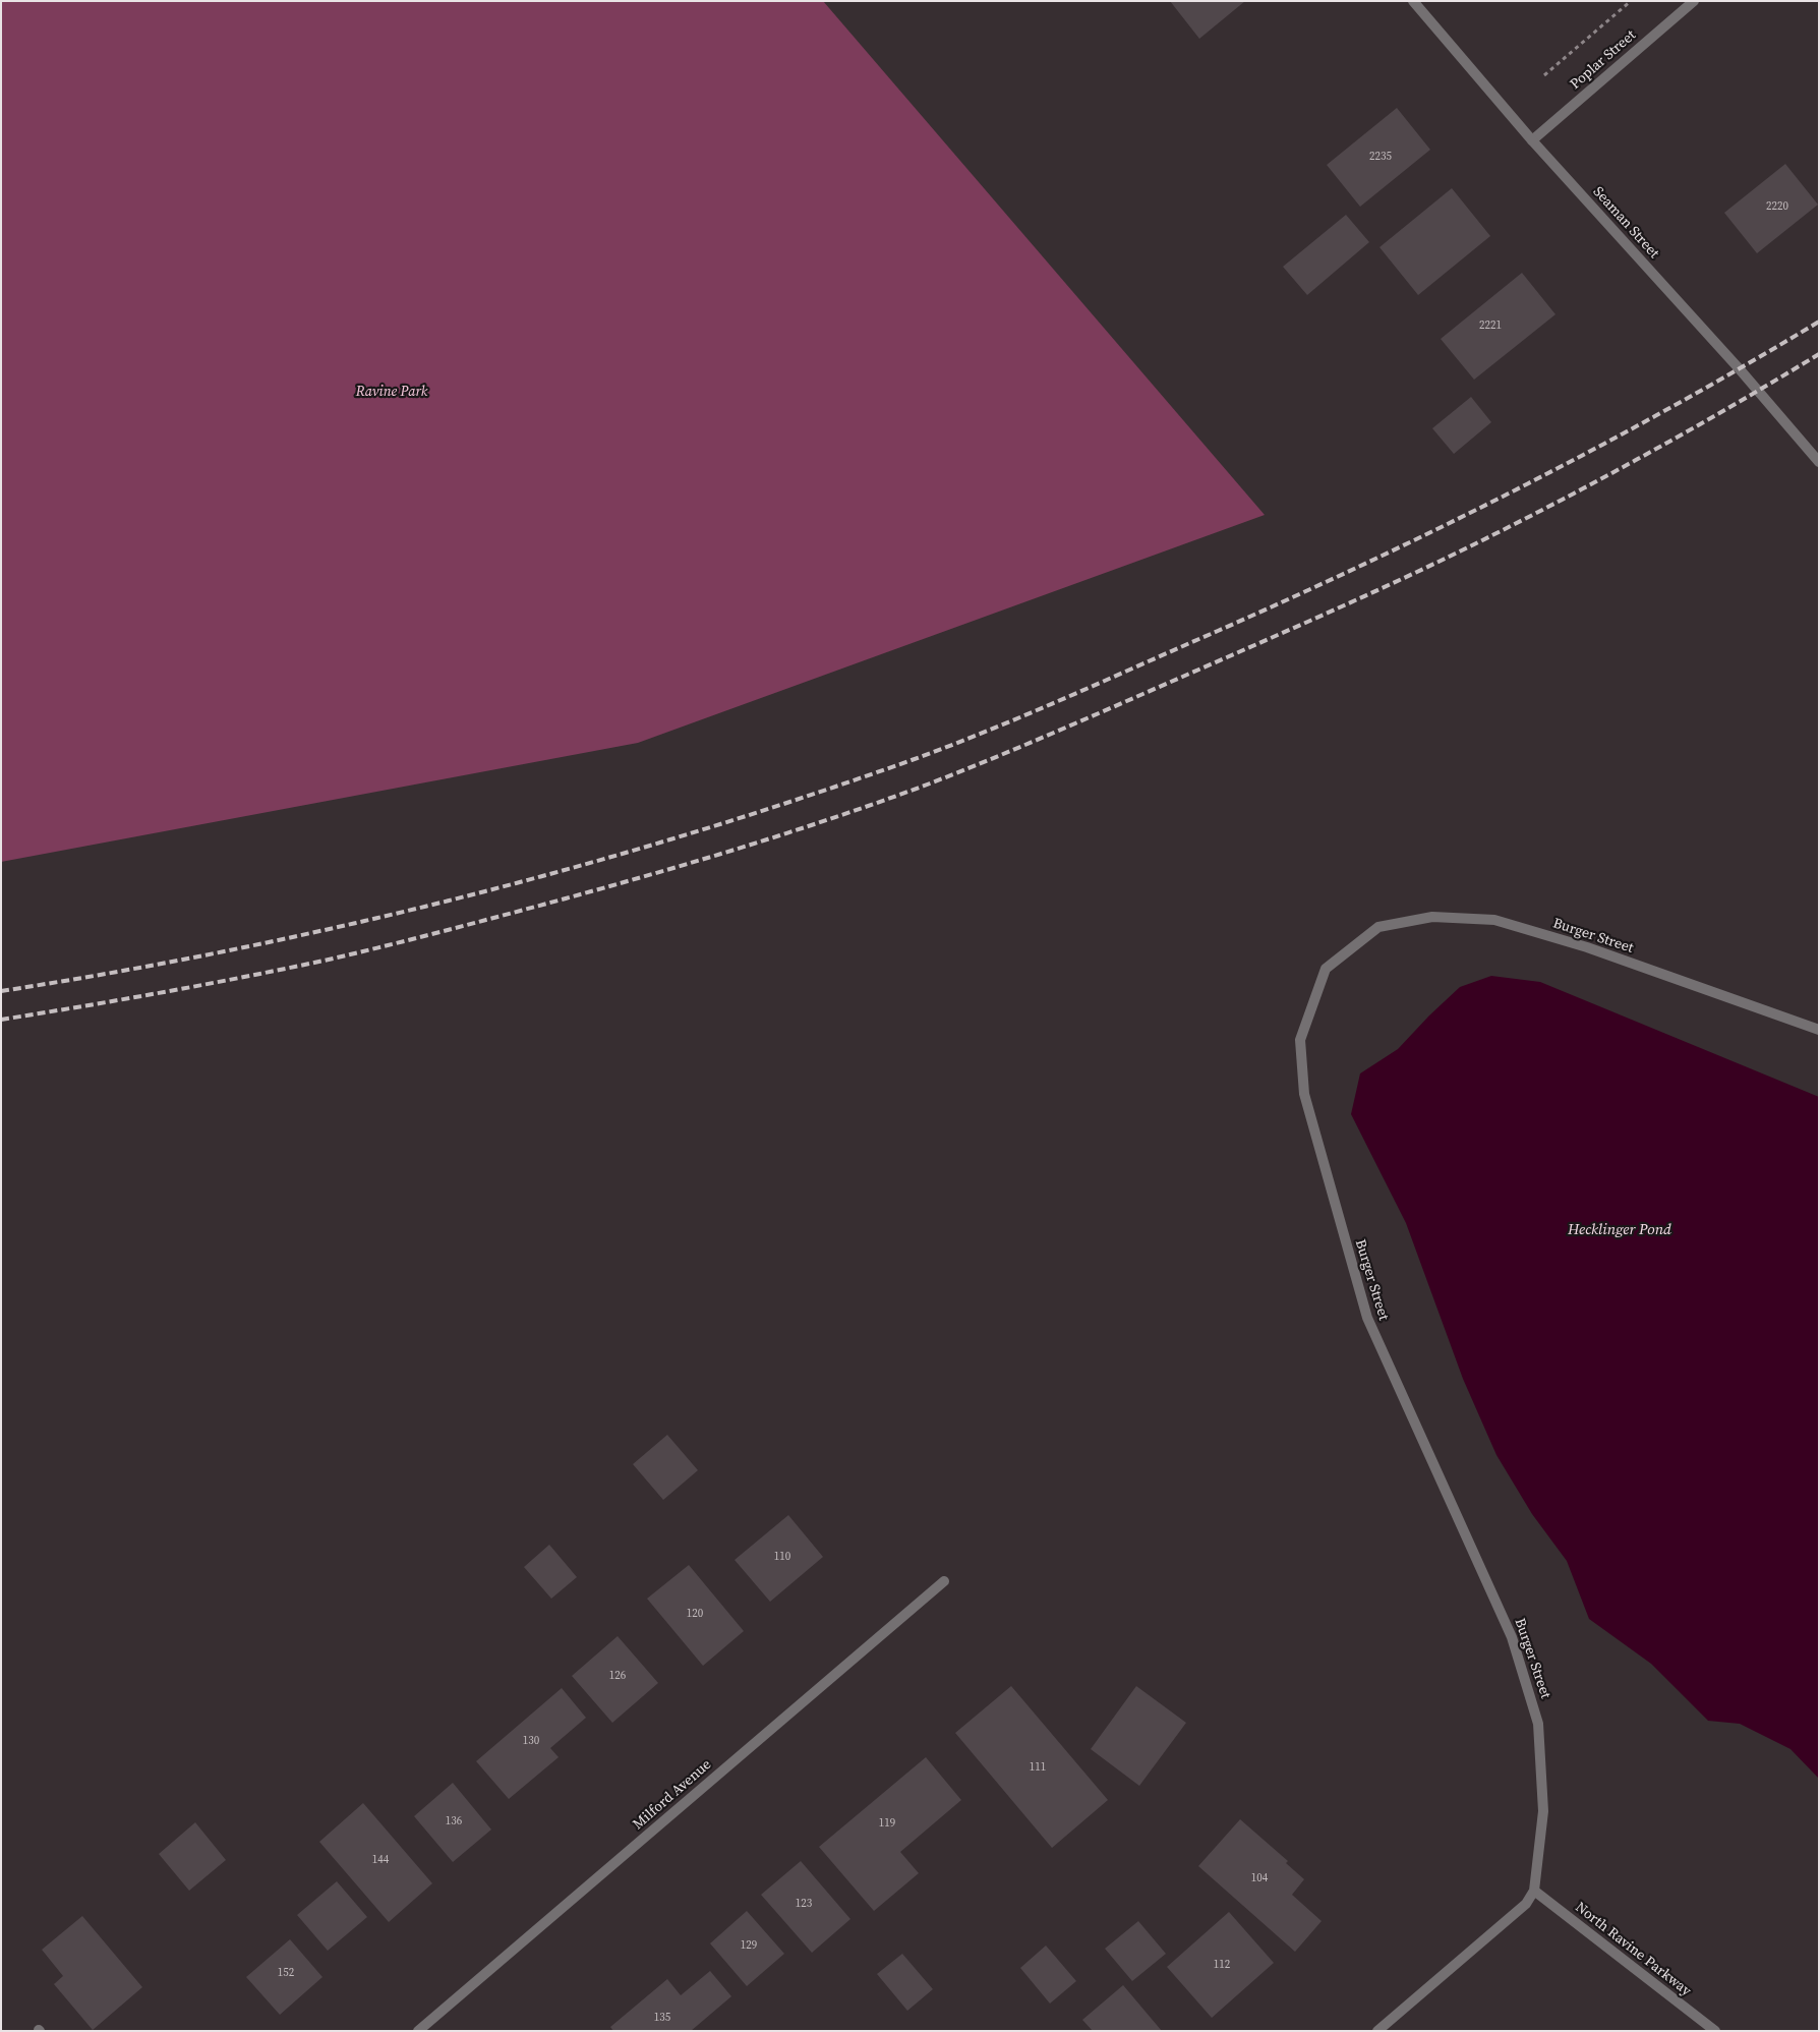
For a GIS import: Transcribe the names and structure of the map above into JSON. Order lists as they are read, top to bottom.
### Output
{
  "streets": {
    "street": [
      "Poplar Street",
      "Seaman Street",
      "Burger Street",
      "Milford Avenue",
      "North Ravine Parkway"
    ]
  },
  "crossings": [
    ["Poplar Street", "Seaman Street"],
    ["Burger Street", "North Ravine Parkway"]
  ],
  "water": ["Hecklinger Pond"],
  "parks": ["Ravine Park"],
  "house_numbers": [
    "2235",
    "2220",
    "2221",
    "110",
    "120",
    "126",
    "130",
    "111",
    "136",
    "119",
    "144",
    "104",
    "123",
    "129",
    "112",
    "152",
    "135"
  ]
}
